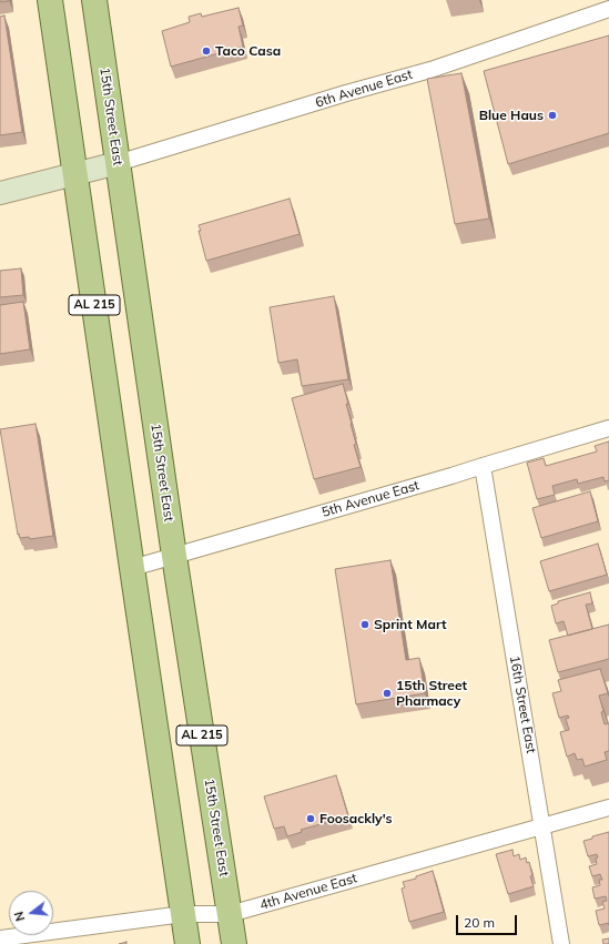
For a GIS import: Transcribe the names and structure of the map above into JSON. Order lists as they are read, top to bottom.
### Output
{
  "streets": {
    "main road": ["15th Street East", "AL 215"],
    "street": [
      "6th Avenue East",
      "5th Avenue East",
      "16th Street East",
      "4th Avenue East"
    ]
  },
  "crossings": [
    ["6th Avenue East", "15th Street East"],
    ["15th Street East", "5th Avenue East"],
    ["15th Street East", "4th Avenue East"],
    ["AL 215", "5th Avenue East"],
    ["AL 215", "4th Avenue East"],
    ["5th Avenue East", "16th Street East"],
    ["16th Street East", "4th Avenue East"]
  ],
  "places": [
    "Taco Casa",
    "Blue Haus",
    "Sprint Mart",
    "15th Street Pharmacy",
    "Foosackly's"
  ],
  "scale_bar": "20 m",
  "north": "left"
}
